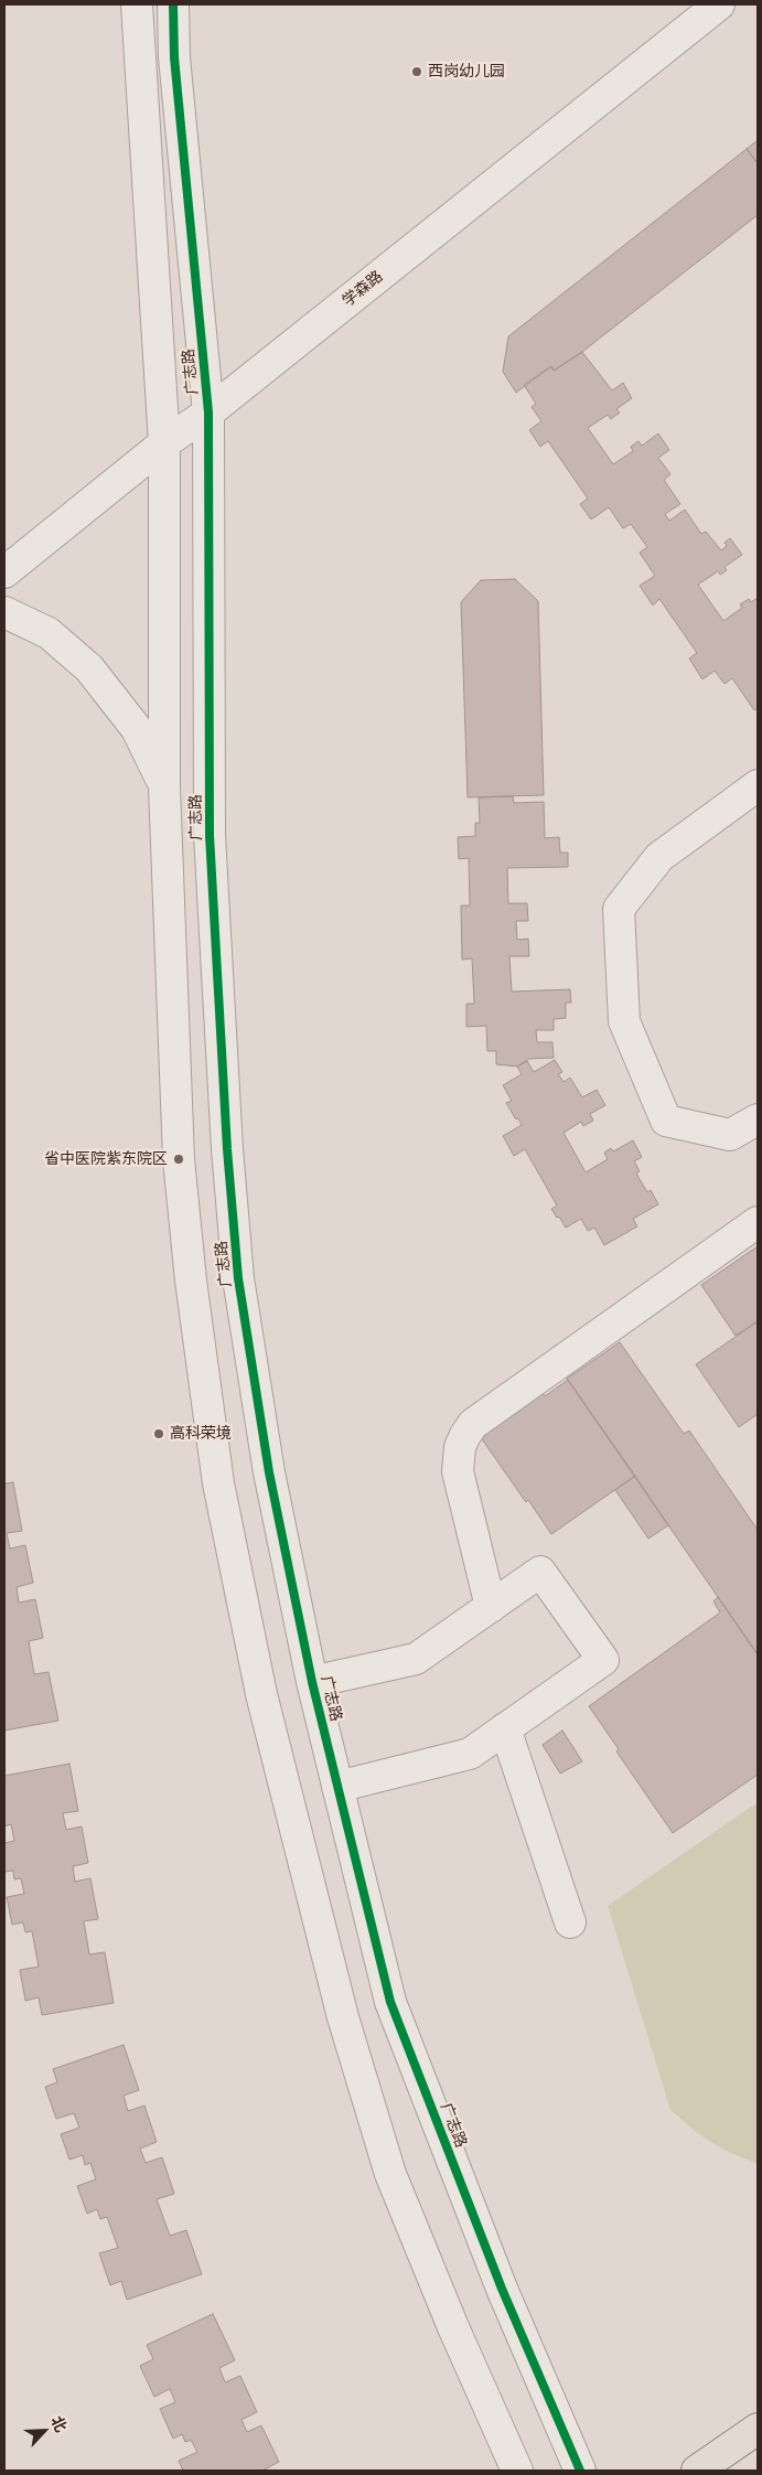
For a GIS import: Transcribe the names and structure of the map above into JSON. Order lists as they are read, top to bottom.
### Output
{
  "streets": {
    "street": ["学森路", "广志路"]
  },
  "crossings": [
    ["学森路", "广志路"]
  ],
  "places": ["西岗幼儿园", "省中医院紫东院区", "高科荣境"],
  "north": "top right"
}
